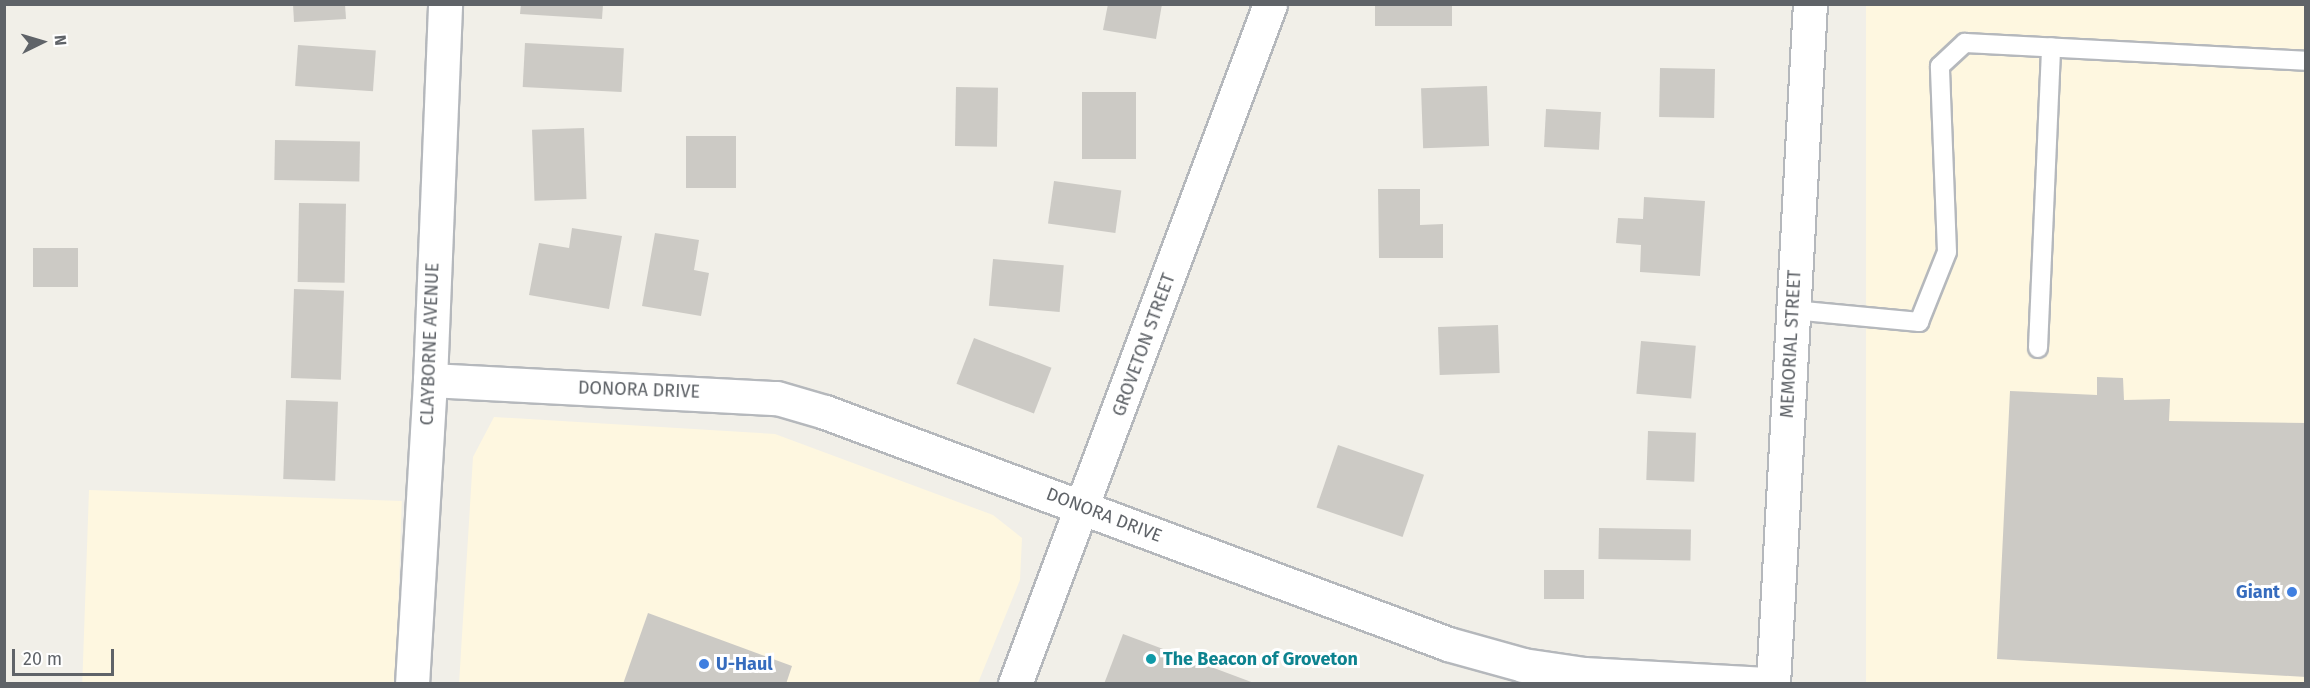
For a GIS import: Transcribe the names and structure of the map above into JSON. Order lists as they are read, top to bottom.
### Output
{
  "streets": {
    "street": [
      "CLAYBORNE AVENUE",
      "MEMORIAL STREET",
      "GROVETON STREET",
      "DONORA DRIVE"
    ]
  },
  "crossings": [
    ["CLAYBORNE AVENUE", "DONORA DRIVE"],
    ["MEMORIAL STREET", "DONORA DRIVE"],
    ["GROVETON STREET", "DONORA DRIVE"]
  ],
  "places": ["Giant", "The Beacon of Groveton", "U-Haul"],
  "scale_bar": "20 m",
  "north": "right"
}
